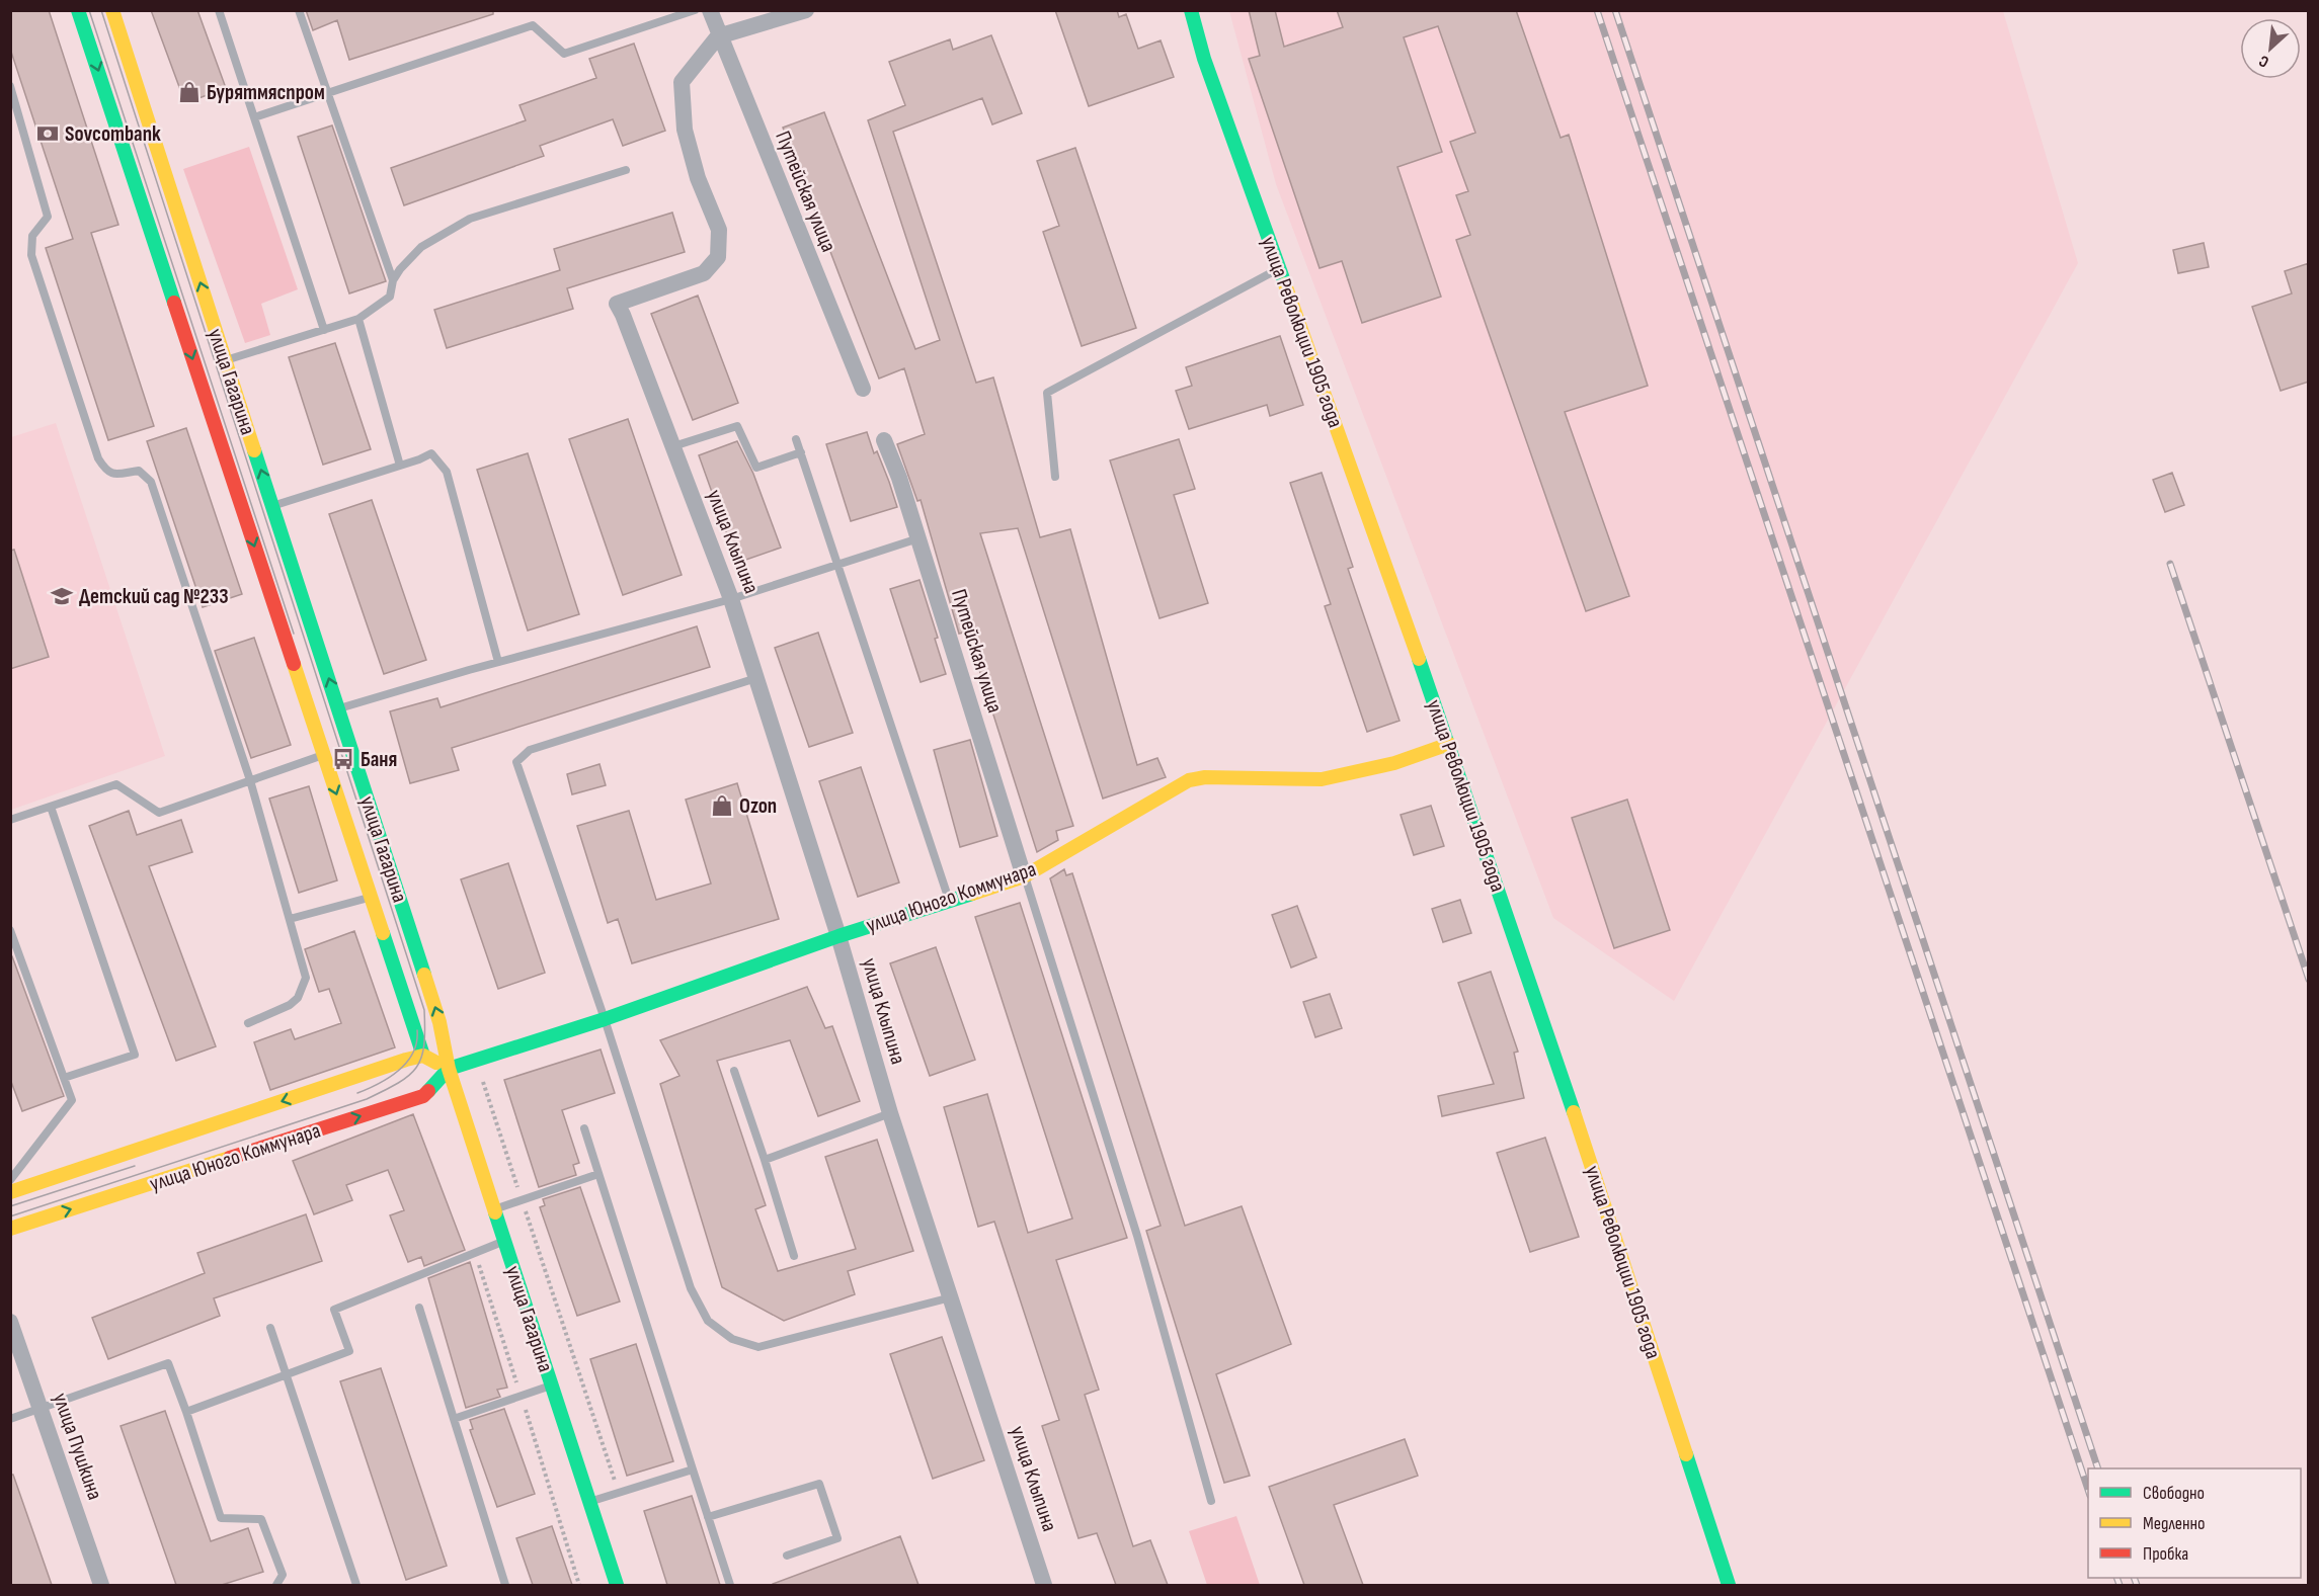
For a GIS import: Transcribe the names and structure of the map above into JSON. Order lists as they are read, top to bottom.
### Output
{
  "streets": {
    "street": [
      "Путейская улица",
      "улица Революции 1905 года",
      "улица Гагарина",
      "улица Клыпина",
      "улица Юного Коммунара",
      "улица Пушкина"
    ]
  },
  "crossings": [
    ["Путейская улица", "улица Клыпина"],
    ["Путейская улица", "улица Юного Коммунара"],
    ["улица Революции 1905 года", "улица Юного Коммунара"],
    ["улица Гагарина", "улица Юного Коммунара"],
    ["улица Клыпина", "улица Юного Коммунара"]
  ],
  "places": {
    "shop": ["Бурятмяспром", "Ozon"],
    "bank": ["Sovcombank"],
    "school or university": ["Детский сад №233"],
    "bus stop": ["Баня"]
  },
  "legend": ["Свободно", "Медленно", "Пробка"],
  "north": "bottom left"
}
